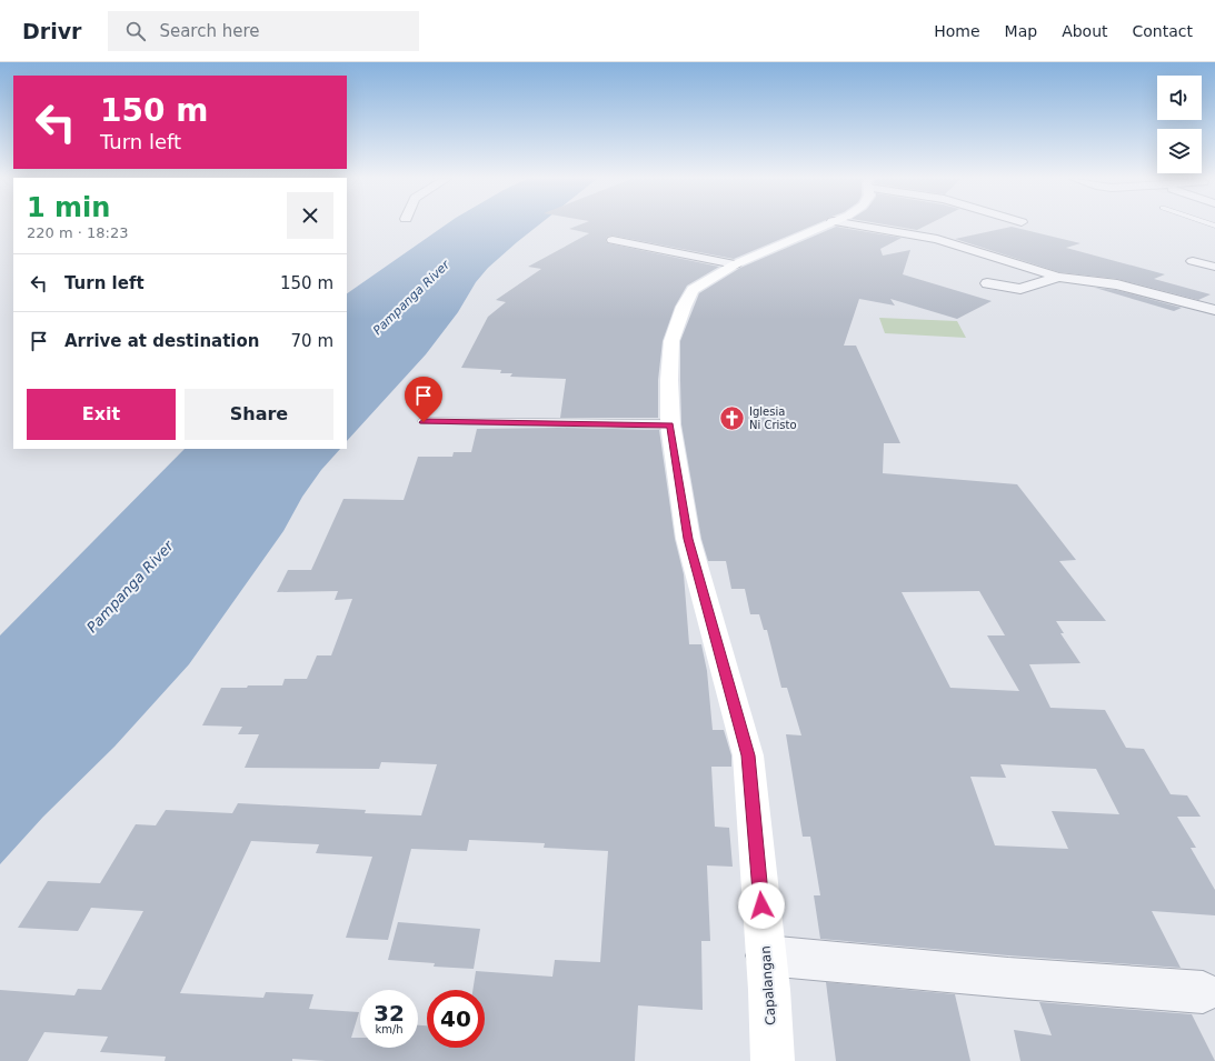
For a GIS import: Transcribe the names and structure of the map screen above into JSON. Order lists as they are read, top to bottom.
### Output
{
  "streets": {
    "street": ["Capalangan"]
  },
  "water": ["Pampanga River"],
  "places": {
    "church": ["Iglesia Ni Cristo"]
  },
  "page": {
    "header": "Drivr",
    "search": "Search here",
    "nav": [
      "Home",
      "Map",
      "About",
      "Contact"
    ],
    "turn": ["150 m", "Turn left"],
    "heading": ["1 min", "220 m · 18:23"],
    "list": [
      {
        "name": "Turn left",
        "value": "150 m"
      },
      {
        "name": "Arrive at destination",
        "value": "70 m"
      }
    ],
    "buttons": ["Exit", "Share"],
    "speed": "32 km/h",
    "limit": "40"
  }
}
